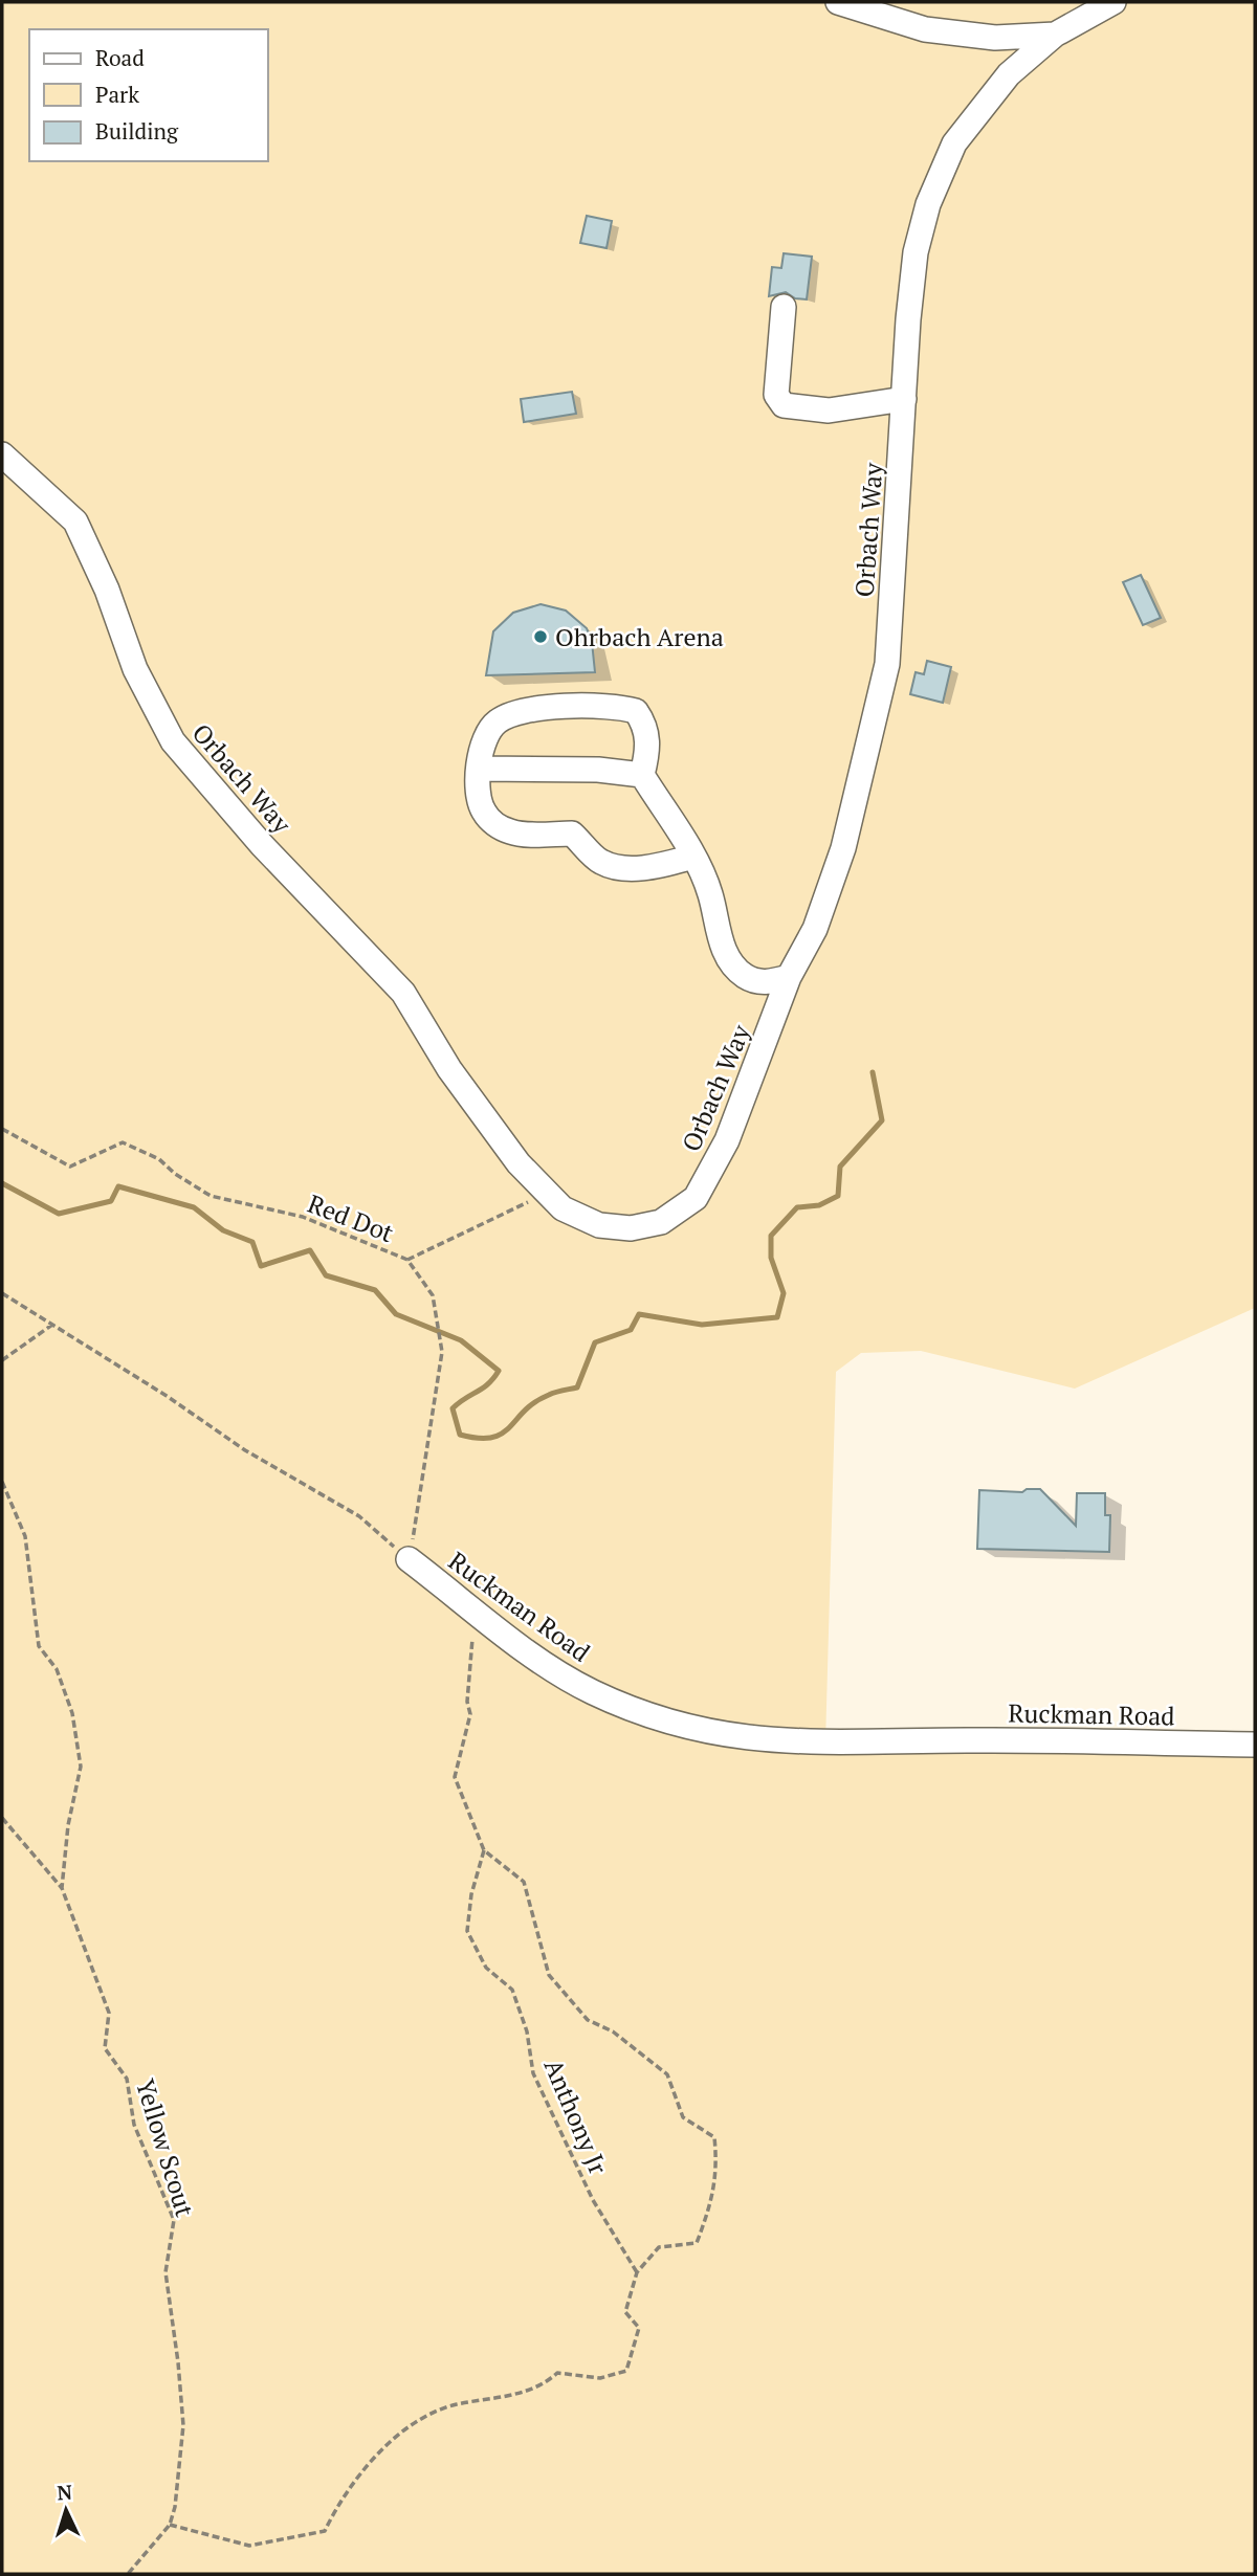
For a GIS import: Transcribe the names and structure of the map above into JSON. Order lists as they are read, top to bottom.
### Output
{
  "streets": {
    "street": ["Orbach Way", "Ruckman Road"],
    "path": ["Red Dot", "Anthony Jr", "Yellow Scout"]
  },
  "crossings": [
    ["Red Dot", "Ruckman Road"]
  ],
  "places": ["Ohrbach Arena"],
  "legend": ["Road", "Park", "Building"],
  "north": "top"
}
